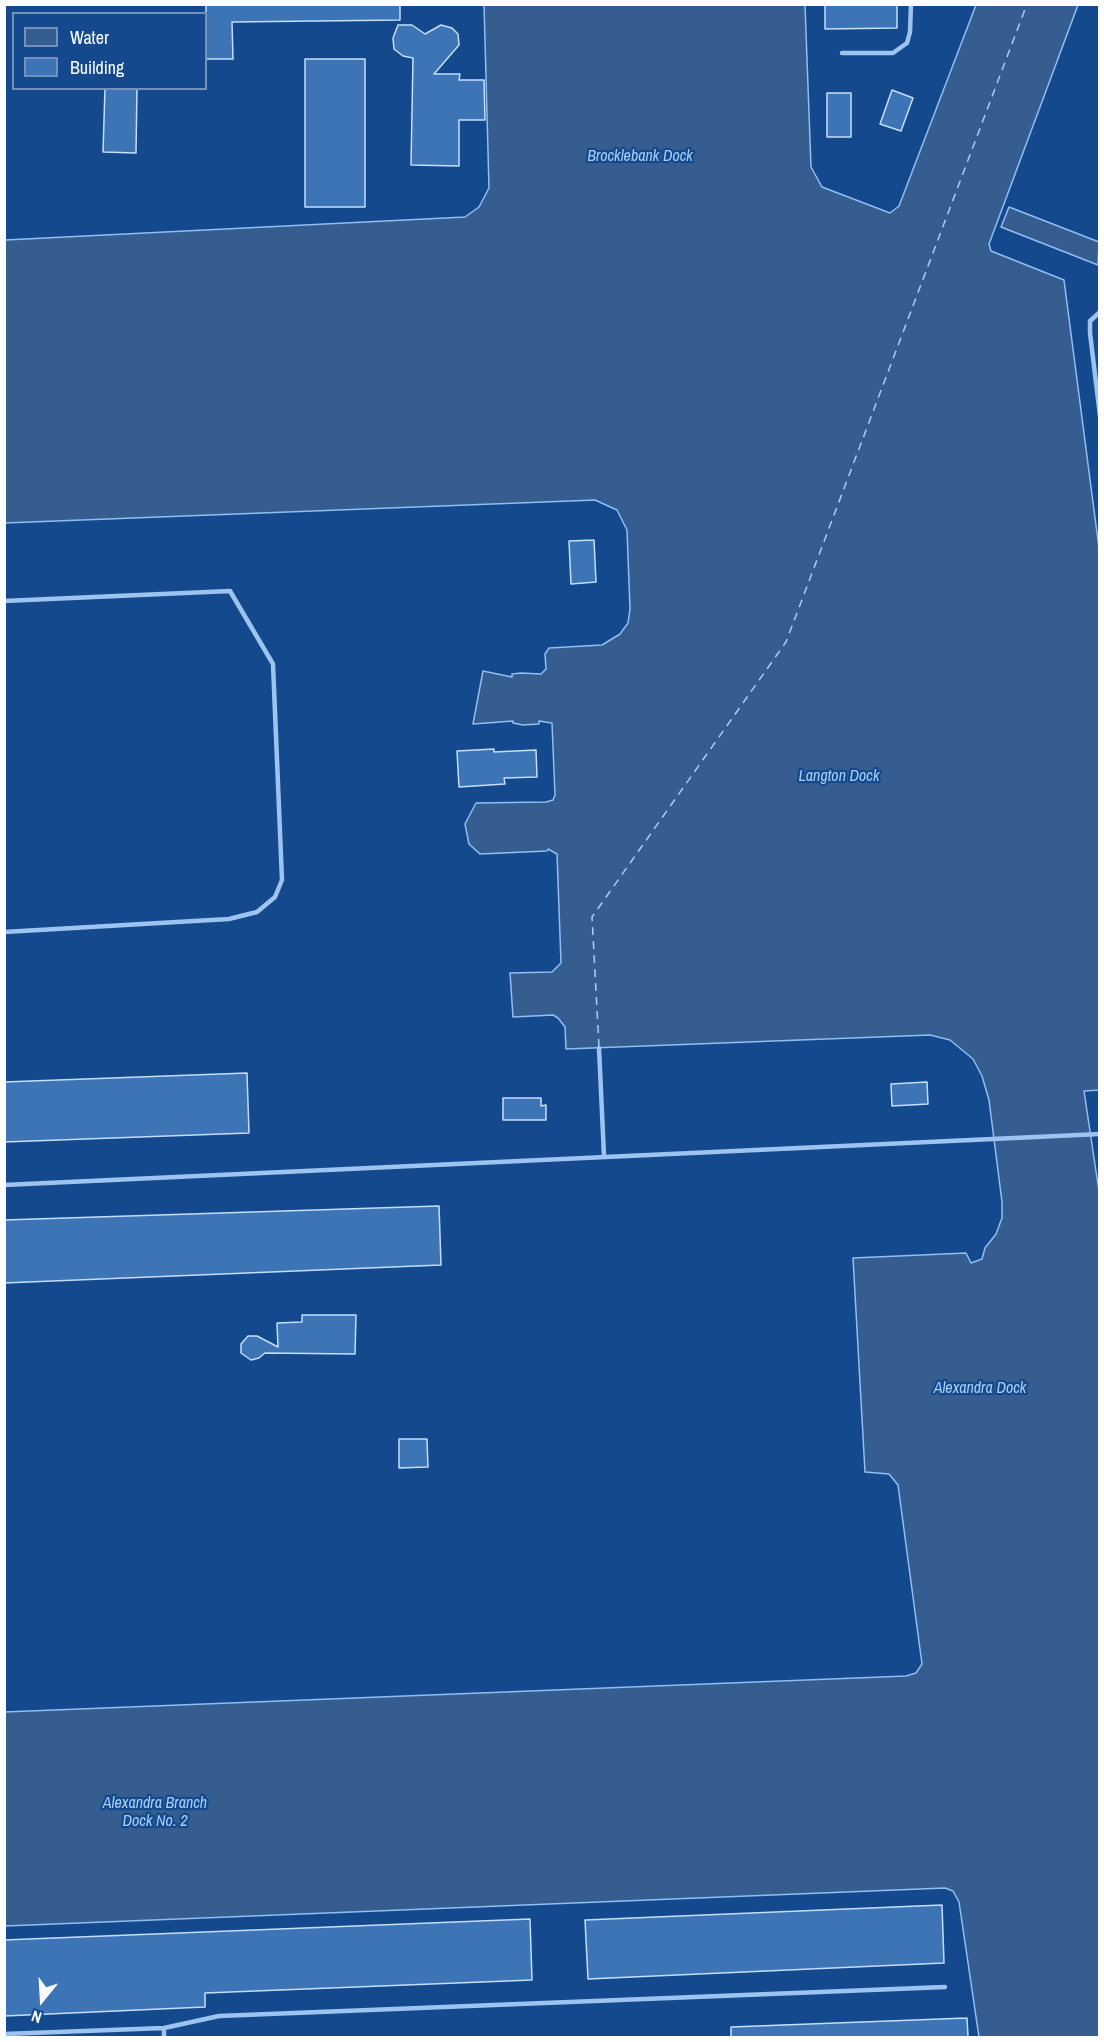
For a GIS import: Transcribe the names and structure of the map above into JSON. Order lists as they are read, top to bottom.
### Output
{
  "water": [
    "Brocklebank Dock",
    "Langton Dock",
    "Alexandra Dock",
    "Alexandra Branch Dock No. 2"
  ],
  "legend": ["Water", "Building"],
  "north": "bottom"
}
